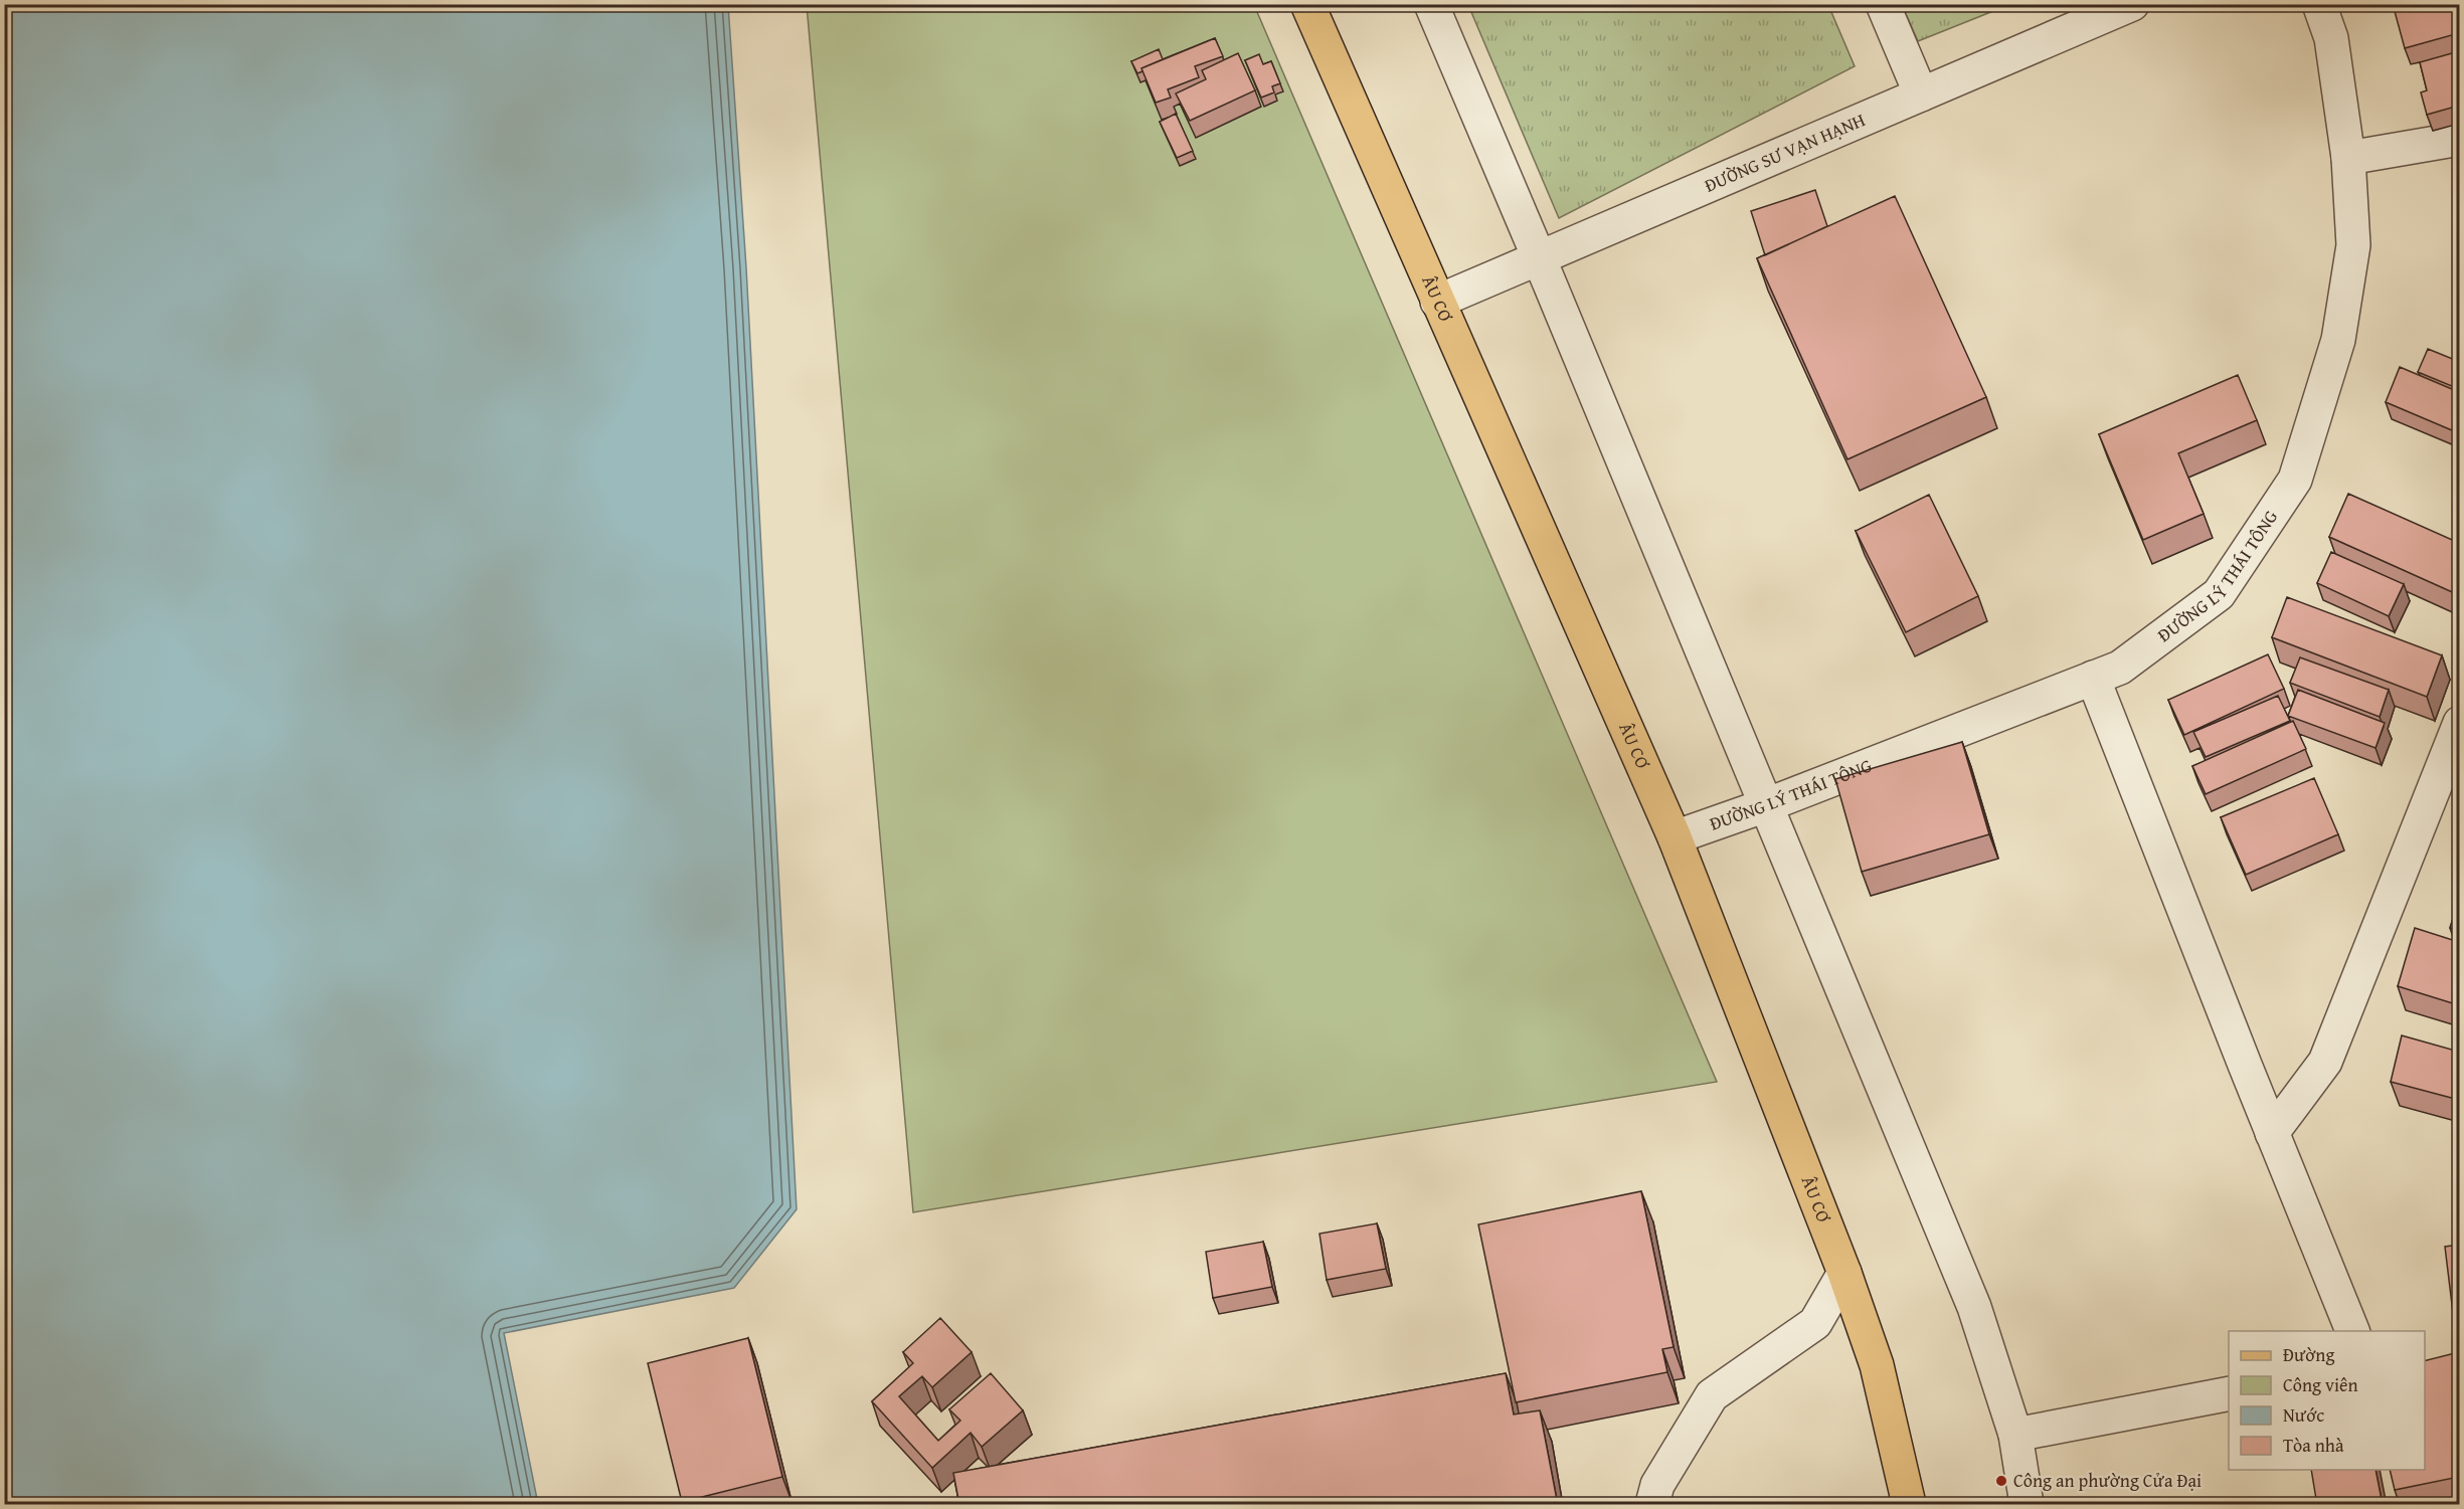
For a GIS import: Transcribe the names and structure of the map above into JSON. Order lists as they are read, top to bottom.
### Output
{
  "streets": {
    "main road": ["ÂU CƠ"],
    "street": ["ĐƯỜNG SƯ VẠN HẠNH", "ĐƯỜNG LÝ THÁI TÔNG"]
  },
  "crossings": [
    ["ĐƯỜNG SƯ VẠN HẠNH", "ÂU CƠ"],
    ["ÂU CƠ", "ĐƯỜNG LÝ THÁI TÔNG"]
  ],
  "places": ["Công an phường Cửa Đại"],
  "legend": [
    "Đường",
    "Công viên",
    "Nước",
    "Tòa nhà"
  ]
}
